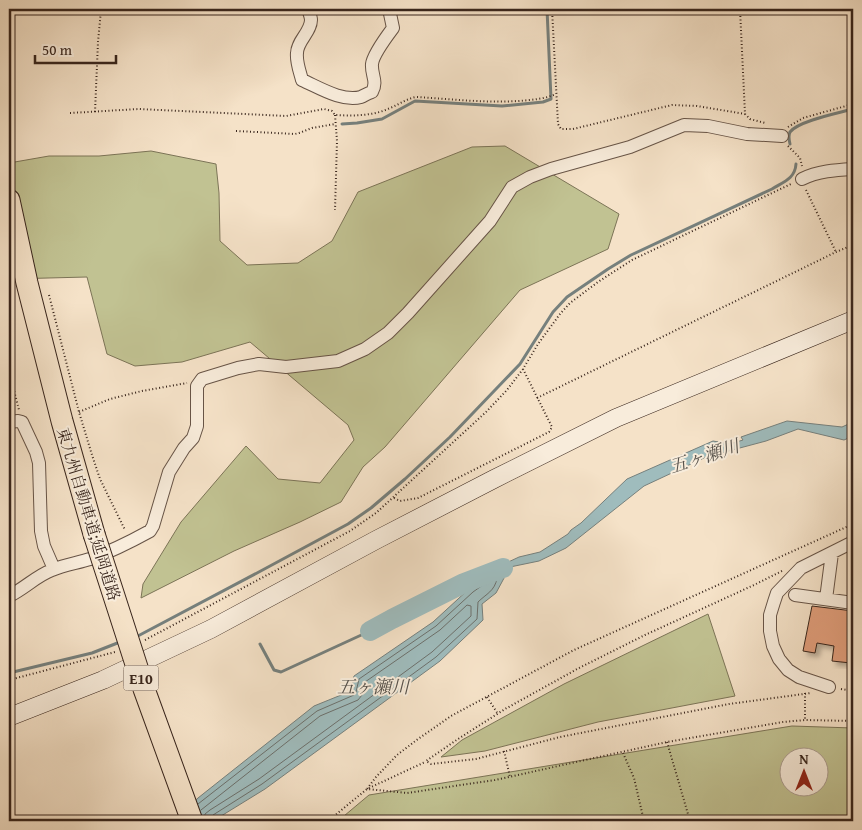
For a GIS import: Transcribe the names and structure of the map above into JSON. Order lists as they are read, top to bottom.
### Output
{
  "streets": {
    "highway": ["東九州自動車道;延岡道路", "E10"]
  },
  "water": ["五ヶ瀬川"],
  "scale_bar": "50 m",
  "north": "top"
}
